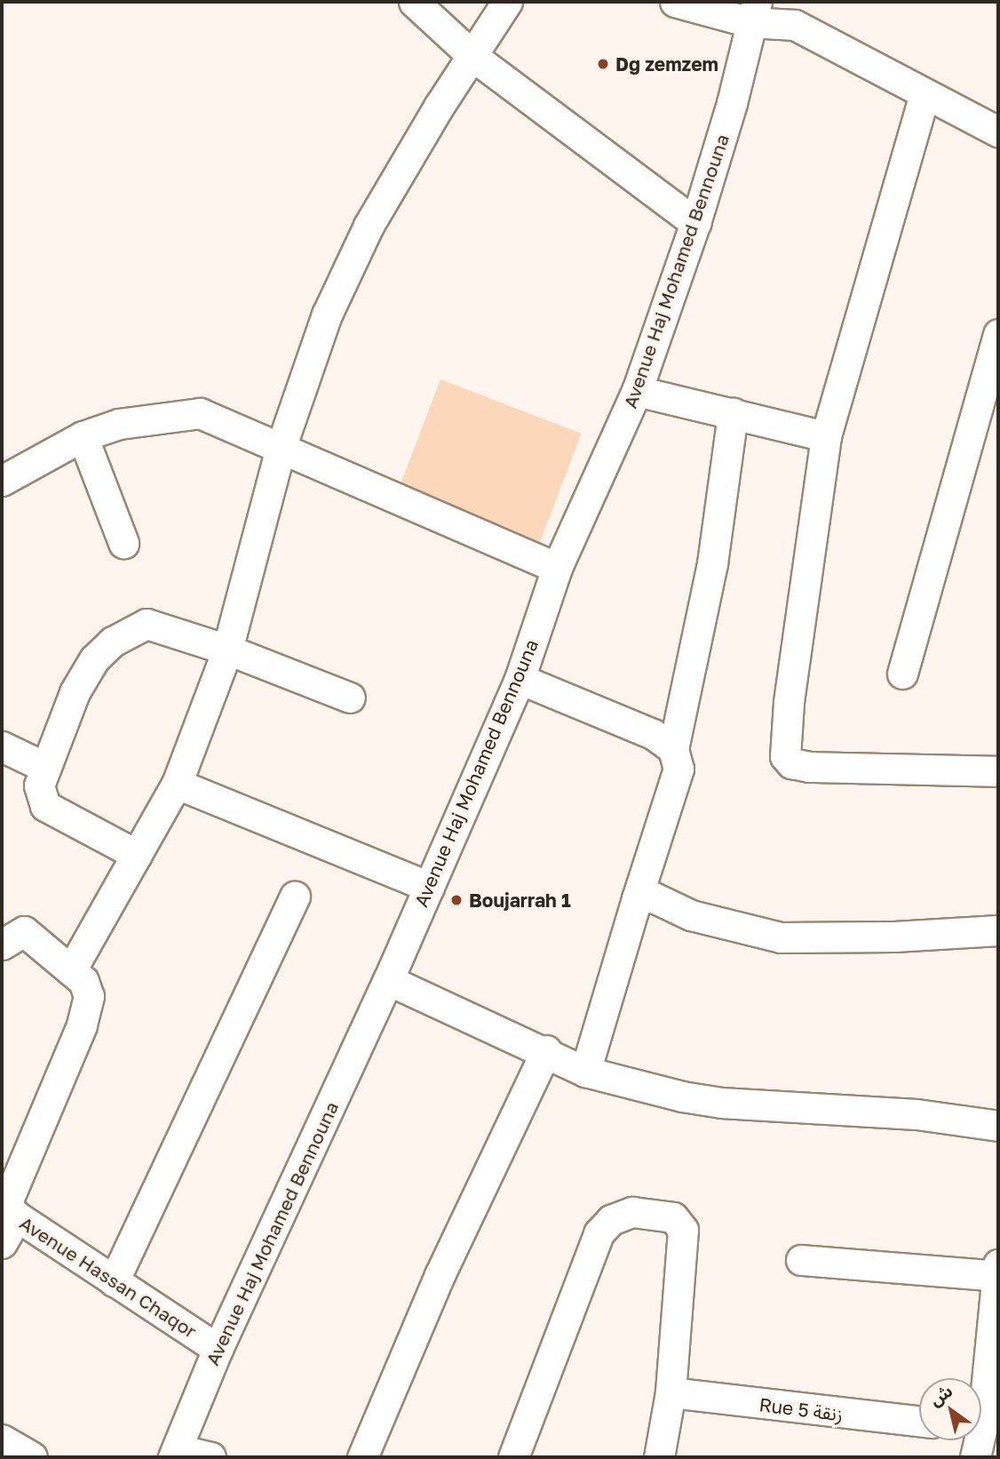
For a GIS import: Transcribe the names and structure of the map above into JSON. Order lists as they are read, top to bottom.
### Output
{
  "streets": {
    "street": ["Avenue Haj Mohamed Bennouna", "Avenue Hassan Chaqor", "Rue 5 زنقة"]
  },
  "crossings": [
    ["Avenue Haj Mohamed Bennouna", "Avenue Hassan Chaqor"]
  ],
  "places": ["Dg zemzem", "Boujarrah 1"],
  "north": "top left"
}
